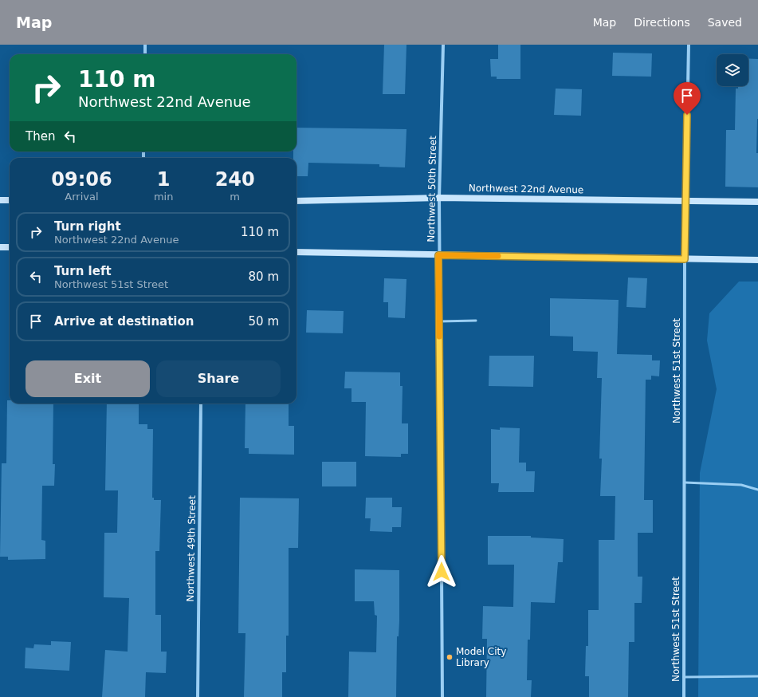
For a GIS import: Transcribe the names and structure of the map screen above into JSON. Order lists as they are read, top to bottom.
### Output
{
  "streets": {
    "main road": ["Northwest 22nd Avenue"],
    "street": ["Northwest 50th Street", "Northwest 51st Street", "Northwest 49th Street"]
  },
  "crossings": [
    ["Northwest 50th Street", "Northwest 22nd Avenue"],
    ["Northwest 22nd Avenue", "Northwest 51st Street"]
  ],
  "places": ["Model City Library"],
  "page": {
    "header": "Map",
    "nav": ["Map", "Directions", "Saved"],
    "turn": ["110 m", "Northwest 22nd Avenue"],
    "then": "Then",
    "eta": [
      "09:06",
      "Arrival",
      "1",
      "min",
      "240",
      "m"
    ],
    "list": [
      {
        "name": "Turn right",
        "note": "Northwest 22nd Avenue",
        "value": "110 m"
      },
      {
        "name": "Turn left",
        "note": "Northwest 51st Street",
        "value": "80 m"
      },
      {
        "name": "Arrive at destination",
        "value": "50 m"
      }
    ],
    "buttons": ["Exit", "Share"]
  }
}
